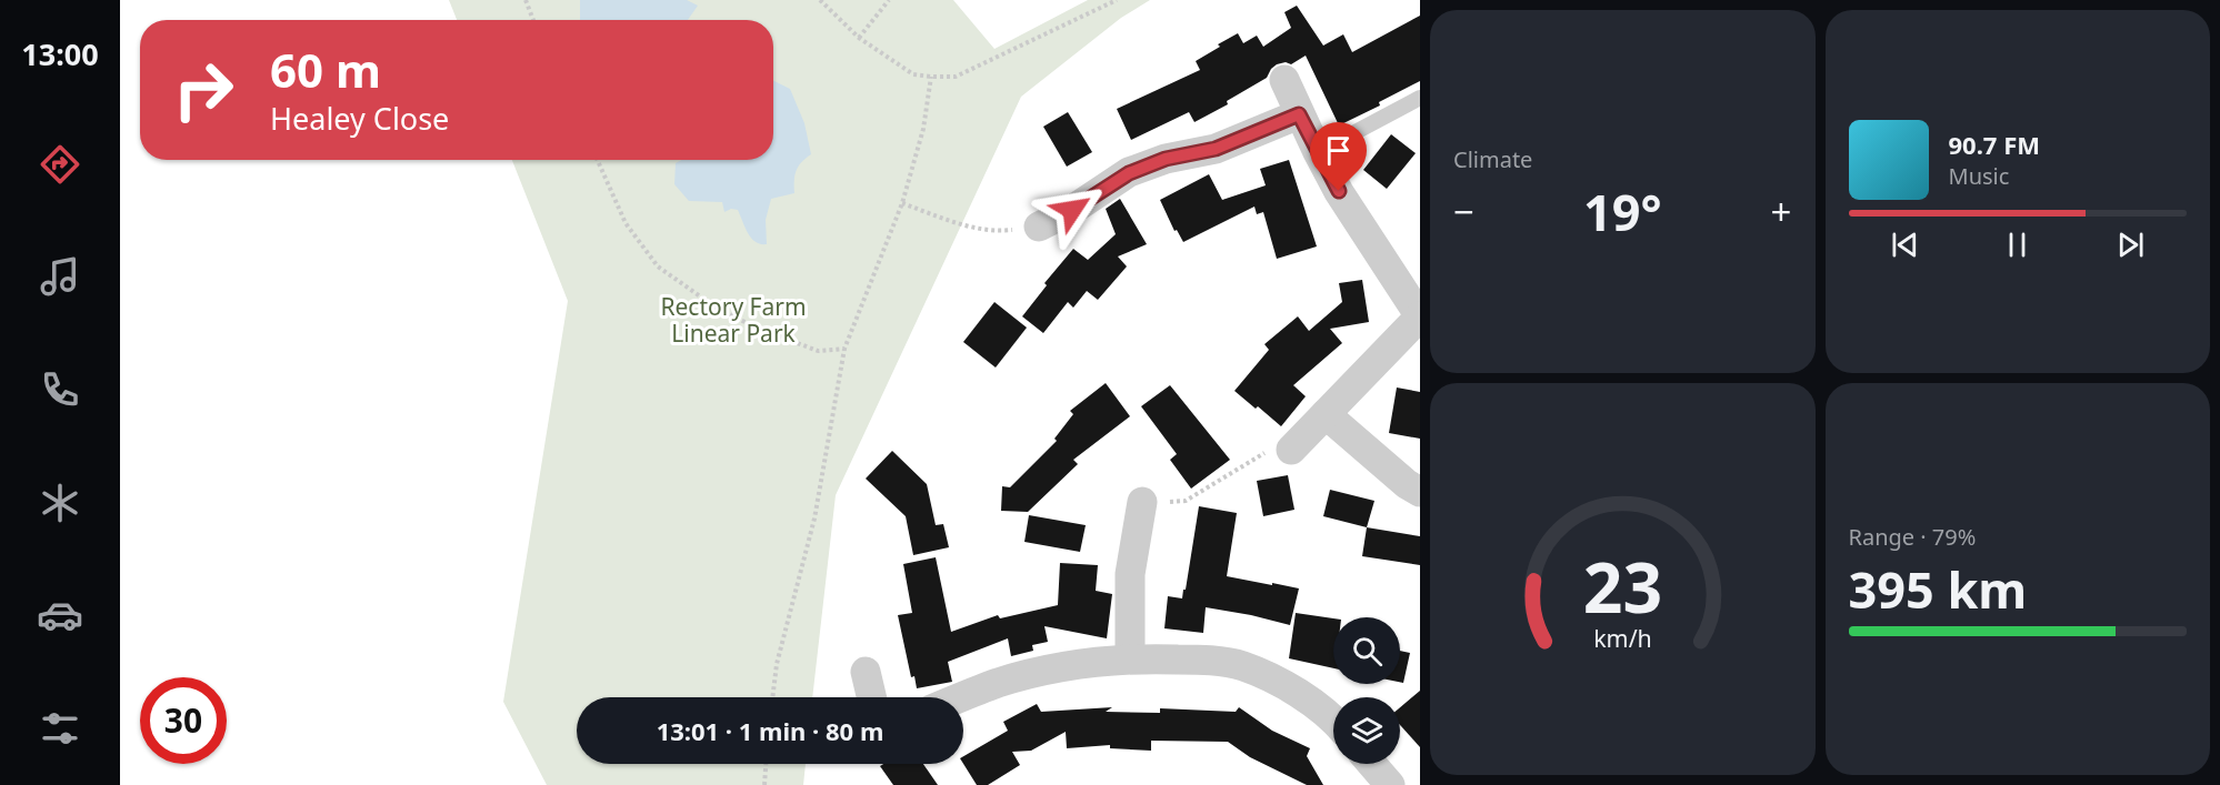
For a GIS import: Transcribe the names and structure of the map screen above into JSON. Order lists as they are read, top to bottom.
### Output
{
  "parks": ["Rectory Farm Linear Park"],
  "page": {
    "tabs": "13:00",
    "tile": [
      "Climate",
      ["Range · 79%", "395 km"]
    ],
    "turn": ["60 m", "Healey Close"],
    "song": ["90.7 FM", "Music"],
    "heat": ["−", "19°", "+"],
    "limit": "30",
    "trip": "13:01 · 1 min · 80 m",
    "gauge": ["23", "km/h"]
  }
}
